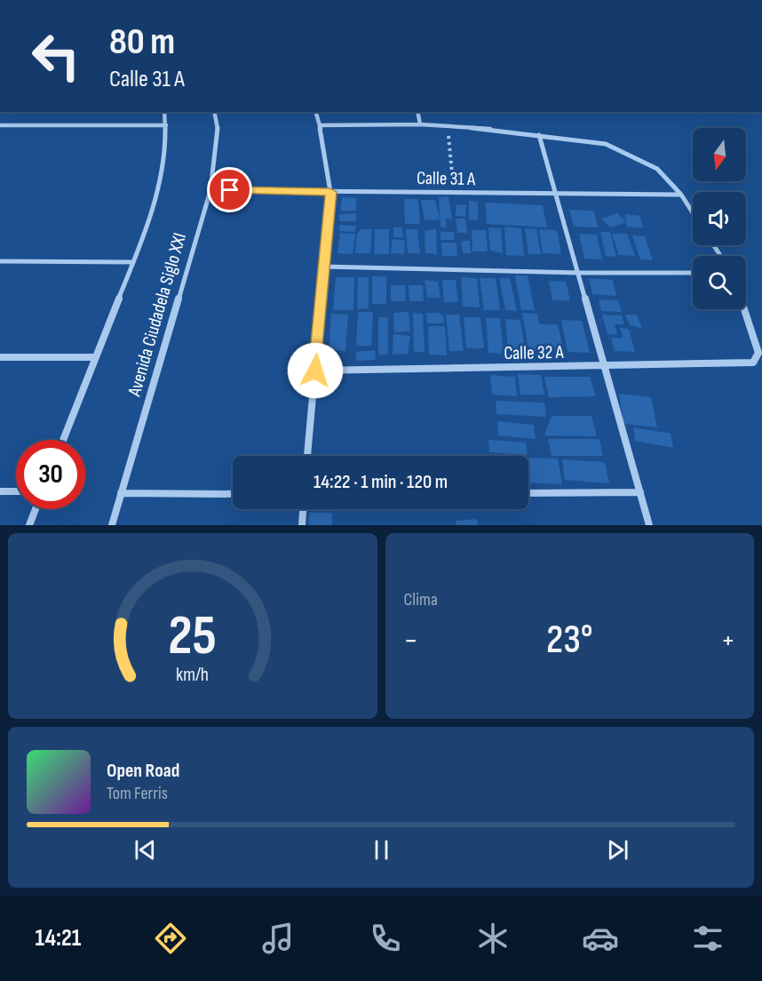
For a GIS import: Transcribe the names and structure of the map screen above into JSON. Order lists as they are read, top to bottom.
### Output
{
  "streets": {
    "street": ["Calle 31 A", "Avenida Ciudadela Siglo XXI", "Calle 32 A"]
  },
  "crossings": [
    ["Calle 31 A", "Avenida Ciudadela Siglo XXI"]
  ],
  "north": "bottom",
  "page": {
    "turn": ["80 m", "Calle 31 A"],
    "limit": "30",
    "trip": "14:22 · 1 min · 120 m",
    "tile": "Clima",
    "heat": ["−", "23°", "+"],
    "song": ["Open Road", "Tom Ferris"],
    "tabs": "14:21",
    "gauge": ["25", "km/h"]
  }
}
